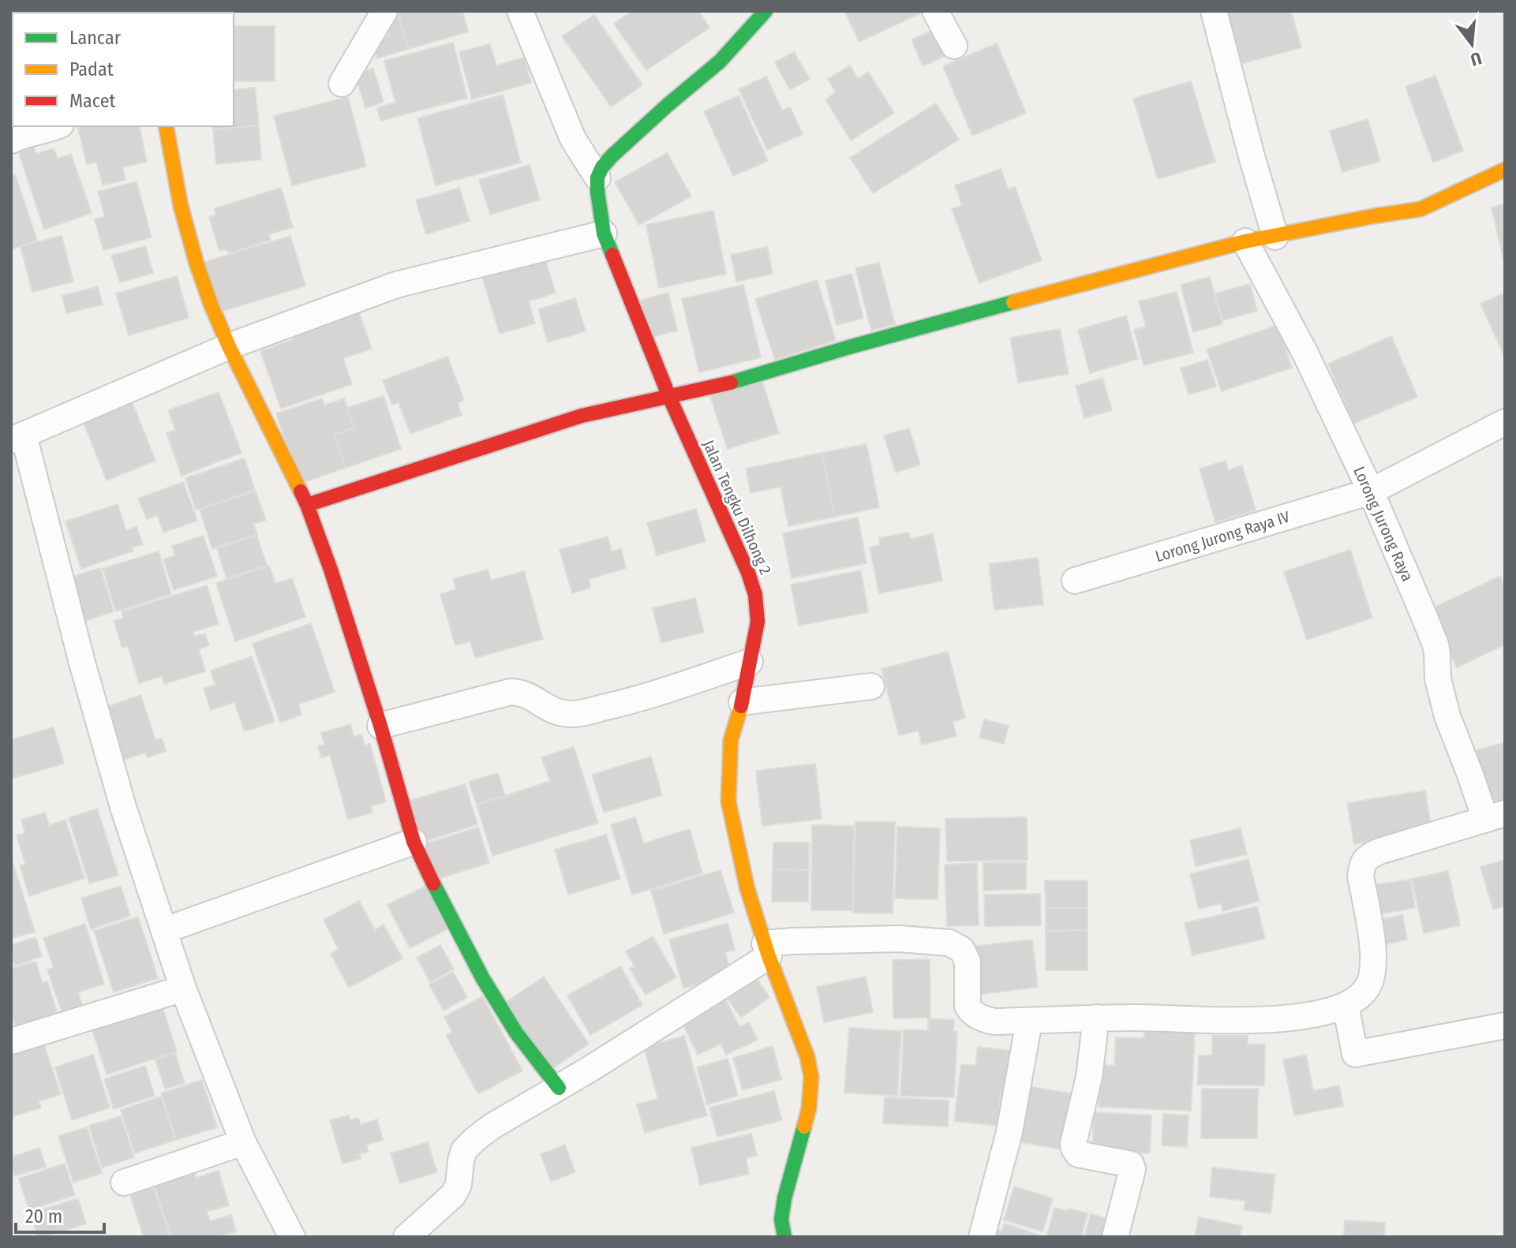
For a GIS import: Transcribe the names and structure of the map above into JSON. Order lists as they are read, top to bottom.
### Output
{
  "streets": {
    "street": ["Jalan Tengku Dilhong 2", "Lorong Jurong Raya", "Lorong Jurong Raya IV"]
  },
  "crossings": [
    ["Lorong Jurong Raya", "Lorong Jurong Raya IV"]
  ],
  "legend": ["Lancar", "Padat", "Macet"],
  "scale_bar": "20 m",
  "north": "bottom"
}
